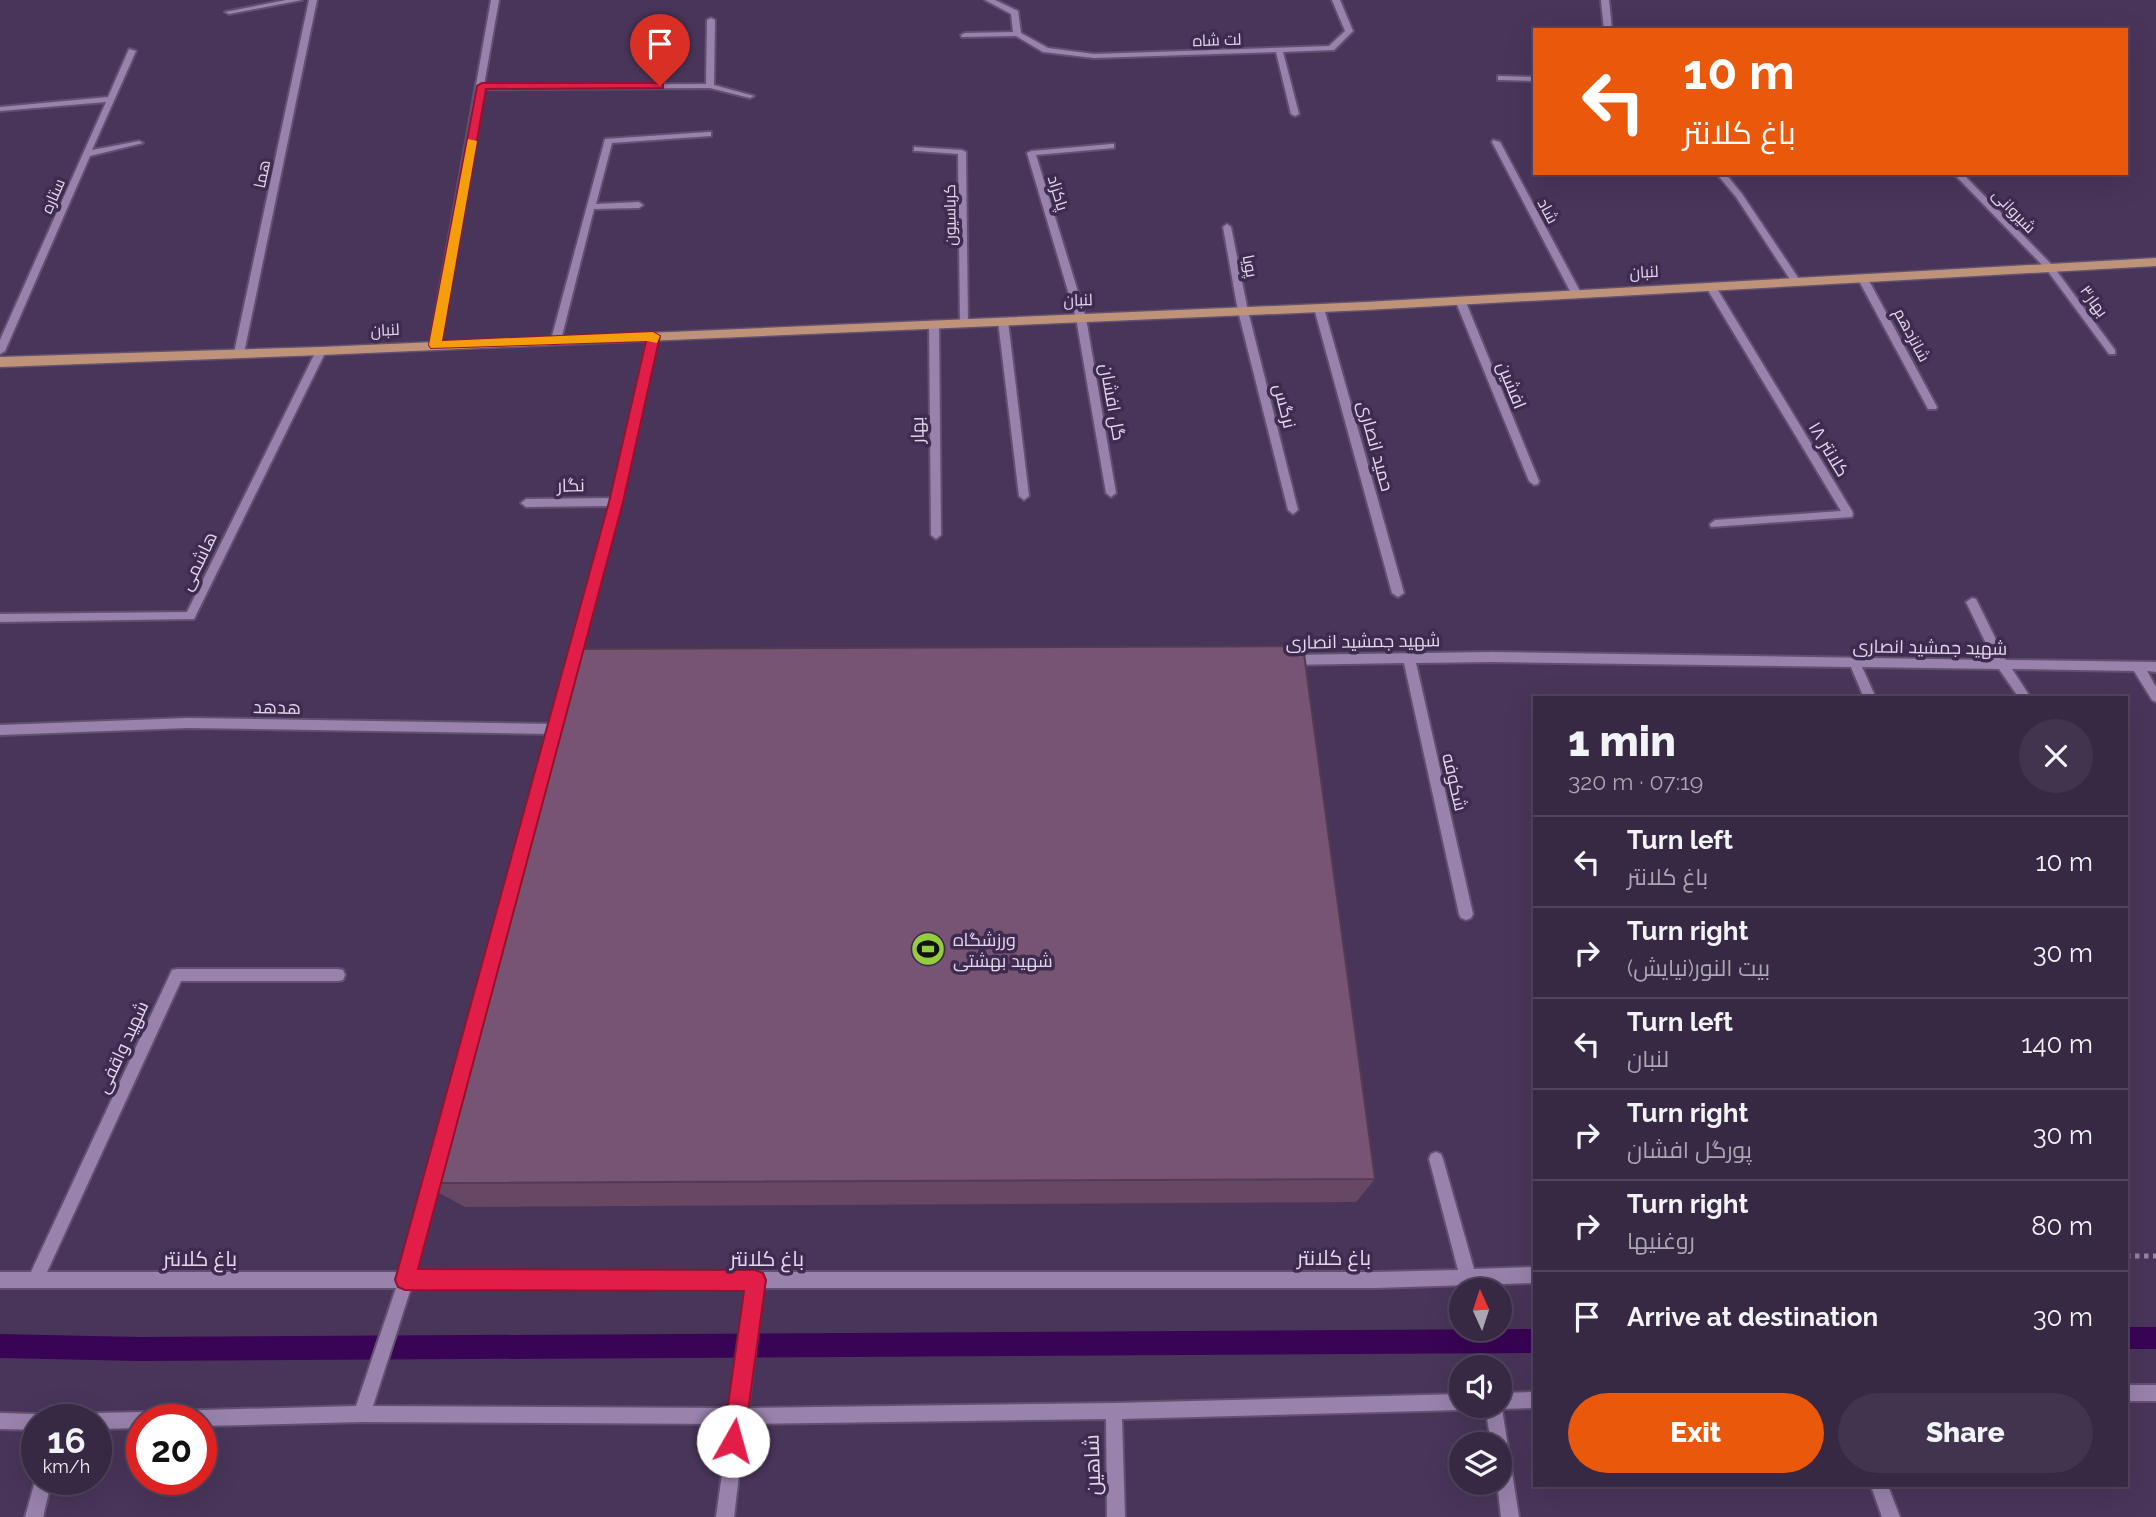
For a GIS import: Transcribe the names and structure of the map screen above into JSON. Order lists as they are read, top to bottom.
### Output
{
  "streets": {
    "main road": ["لنبان"],
    "street": [
      "لت شاه",
      "هما",
      "پاکزاد",
      "ستاره",
      "شاد",
      "شیروانی",
      "کرباسیون",
      "پویا",
      "بهار۳",
      "شانزدهم",
      "افشین",
      "گل افشان",
      "نرگس",
      "بهار",
      "حمید انصاری",
      "کلانتر ۱۸",
      "نگار",
      "هاشمی",
      "شهید جمشید انصاری",
      "هدهد",
      "شکوفه",
      "شهید واقفی",
      "باغ کلانتر",
      "شاهین"
    ]
  },
  "crossings": [
    ["هما", "لنبان"],
    ["پاکزاد", "لنبان"],
    ["پاکزاد", "گل افشان"],
    ["شاد", "لنبان"],
    ["شیروانی", "لنبان"],
    ["شیروانی", "بهار۳"],
    ["کرباسیون", "لنبان"],
    ["پویا", "لنبان"],
    ["پویا", "نرگس"],
    ["لنبان", "بهار۳"],
    ["لنبان", "شانزدهم"],
    ["لنبان", "افشین"],
    ["لنبان", "گل افشان"],
    ["لنبان", "نرگس"],
    ["لنبان", "بهار"],
    ["لنبان", "حمید انصاری"],
    ["لنبان", "کلانتر ۱۸"],
    ["لنبان", "هاشمی"],
    ["شهید جمشید انصاری", "شکوفه"],
    ["شهید واقفی", "باغ کلانتر"]
  ],
  "places": {
    "sports": ["ورزشگاه شهید بهشتی"]
  },
  "north": "top",
  "page": {
    "turn": ["10 m", "باغ کلانتر"],
    "heading": ["1 min", "320 m · 07:19"],
    "list": [
      {
        "name": "Turn left",
        "note": "باغ کلانتر",
        "value": "10 m"
      },
      {
        "name": "Turn right",
        "note": "بیت النور(نیایش)",
        "value": "30 m"
      },
      {
        "name": "Turn left",
        "note": "لنبان",
        "value": "140 m"
      },
      {
        "name": "Turn right",
        "note": "پورگل افشان",
        "value": "30 m"
      },
      {
        "name": "Turn right",
        "note": "روغنیها",
        "value": "80 m"
      },
      {
        "name": "Arrive at destination",
        "value": "30 m"
      }
    ],
    "buttons": ["Exit", "Share"],
    "speed": "16 km/h",
    "limit": "20"
  }
}
